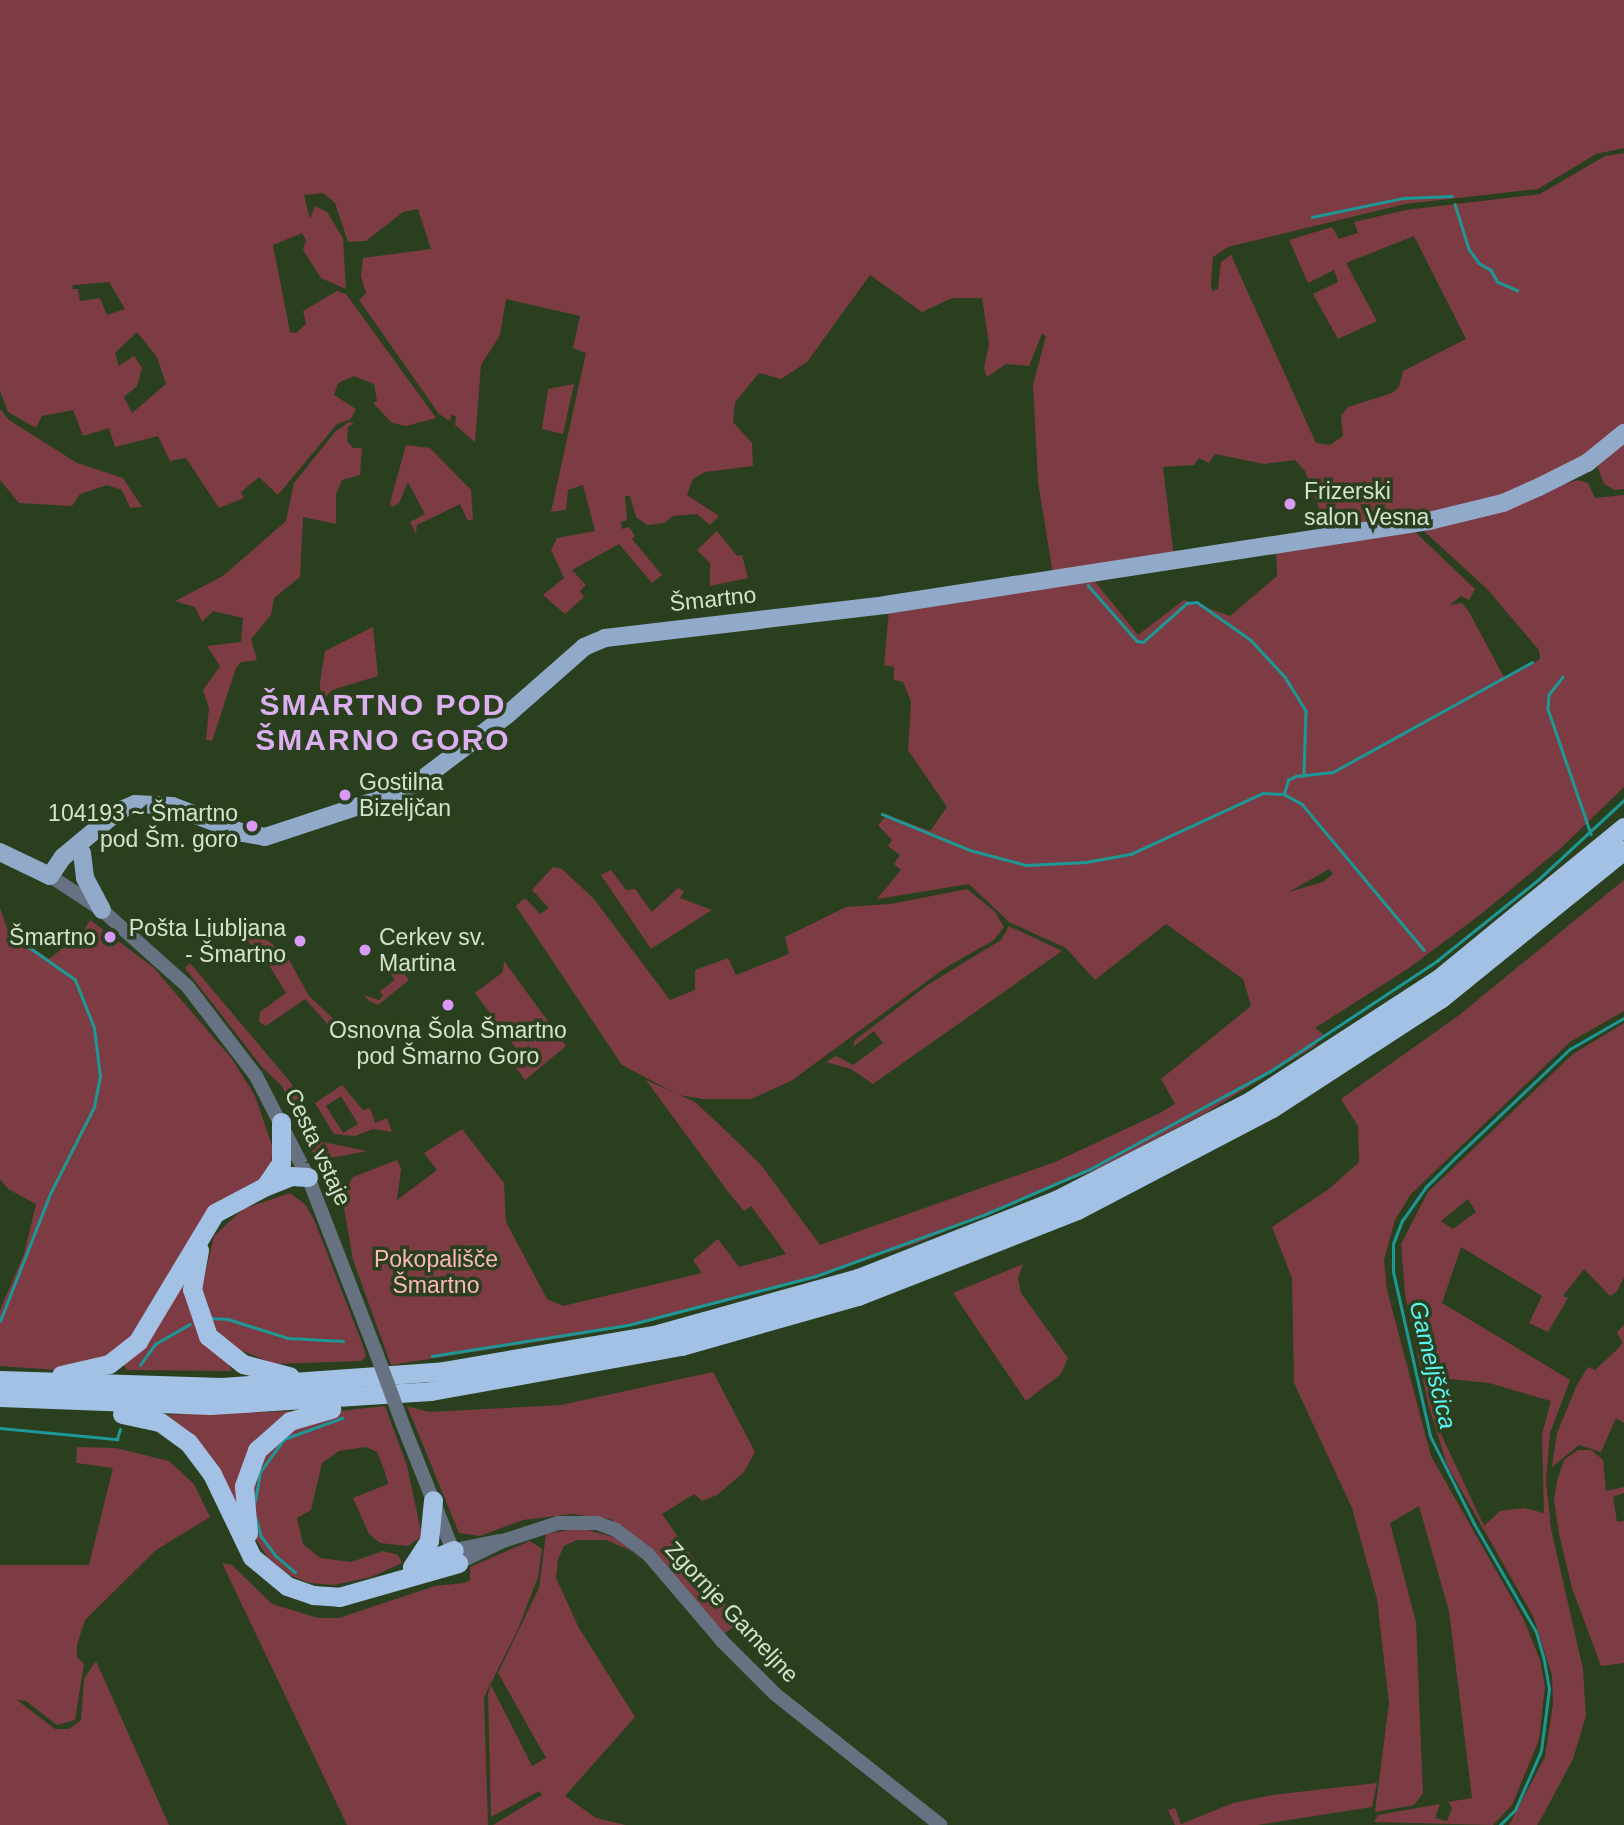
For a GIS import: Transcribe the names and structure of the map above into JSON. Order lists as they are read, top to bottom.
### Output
{
  "streets": {
    "main road": ["Šmartno", "Cesta vstaje"],
    "street": ["Zgornje Gameljne"]
  },
  "crossings": [
    ["Cesta vstaje", "Zgornje Gameljne"]
  ],
  "districts": ["ŠMARTNO POD ŠMARNO GORO"],
  "water": ["Gameljščica"],
  "parks": ["Pokopališče Šmartno"],
  "places": [
    "Frizerski salon Vesna",
    "Gostilna Bizeljčan",
    "104193 ~ Šmartno pod Šm. goro",
    "Šmartno",
    "Pošta Ljubljana - Šmartno",
    "Cerkev sv. Martina",
    "Osnovna Šola Šmartno pod Šmarno Goro"
  ]
}
